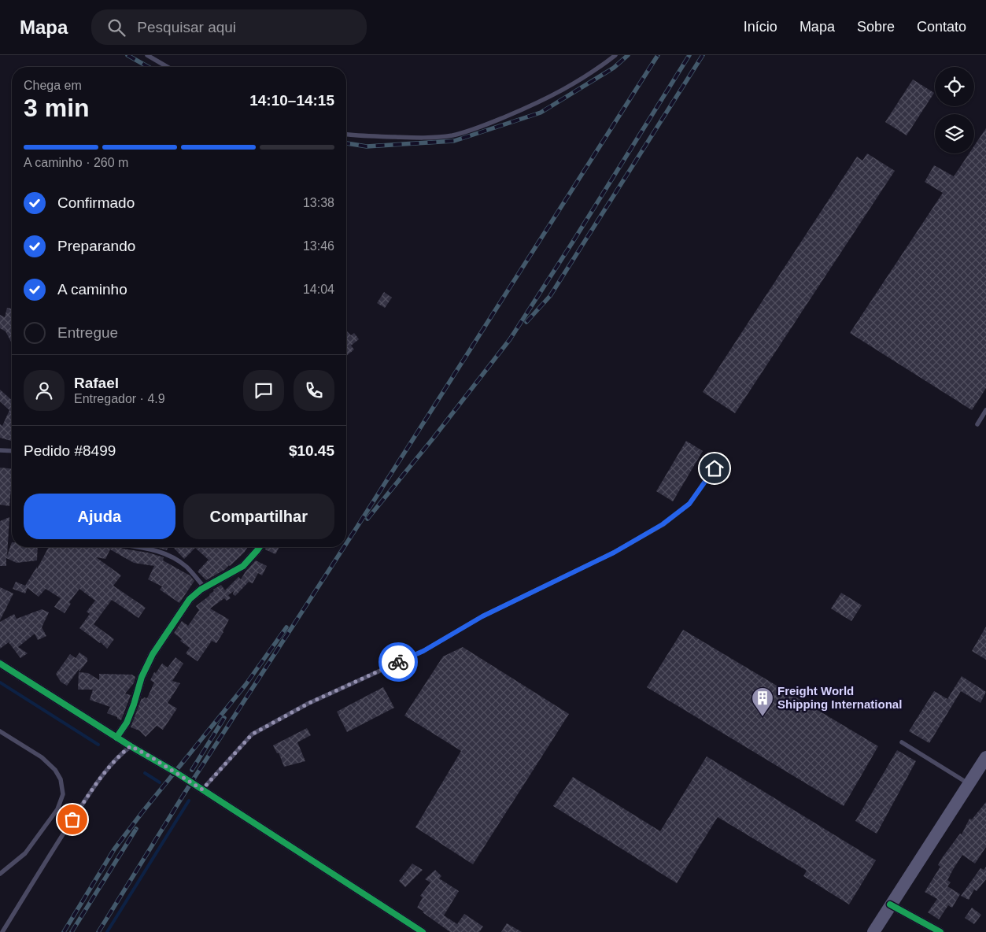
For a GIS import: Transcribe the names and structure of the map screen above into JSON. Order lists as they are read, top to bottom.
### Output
{
  "places": {
    "building": ["Freight World Shipping International"]
  },
  "page": {
    "header": "Mapa",
    "search": "Pesquisar aqui",
    "nav": [
      "Início",
      "Mapa",
      "Sobre",
      "Contato"
    ],
    "heading": ["3 min", "Chega em", "14:10–14:15"],
    "panel": [
      "Rafael",
      "Entregador · 4.9",
      "Pedido #8499",
      "$10.45"
    ],
    "bar": "A caminho · 260 m",
    "list": [
      ["Confirmado", "13:38"],
      ["Preparando", "13:46"],
      ["A caminho", "14:04"],
      "Entregue"
    ],
    "buttons": ["Ajuda", "Compartilhar"]
  }
}
